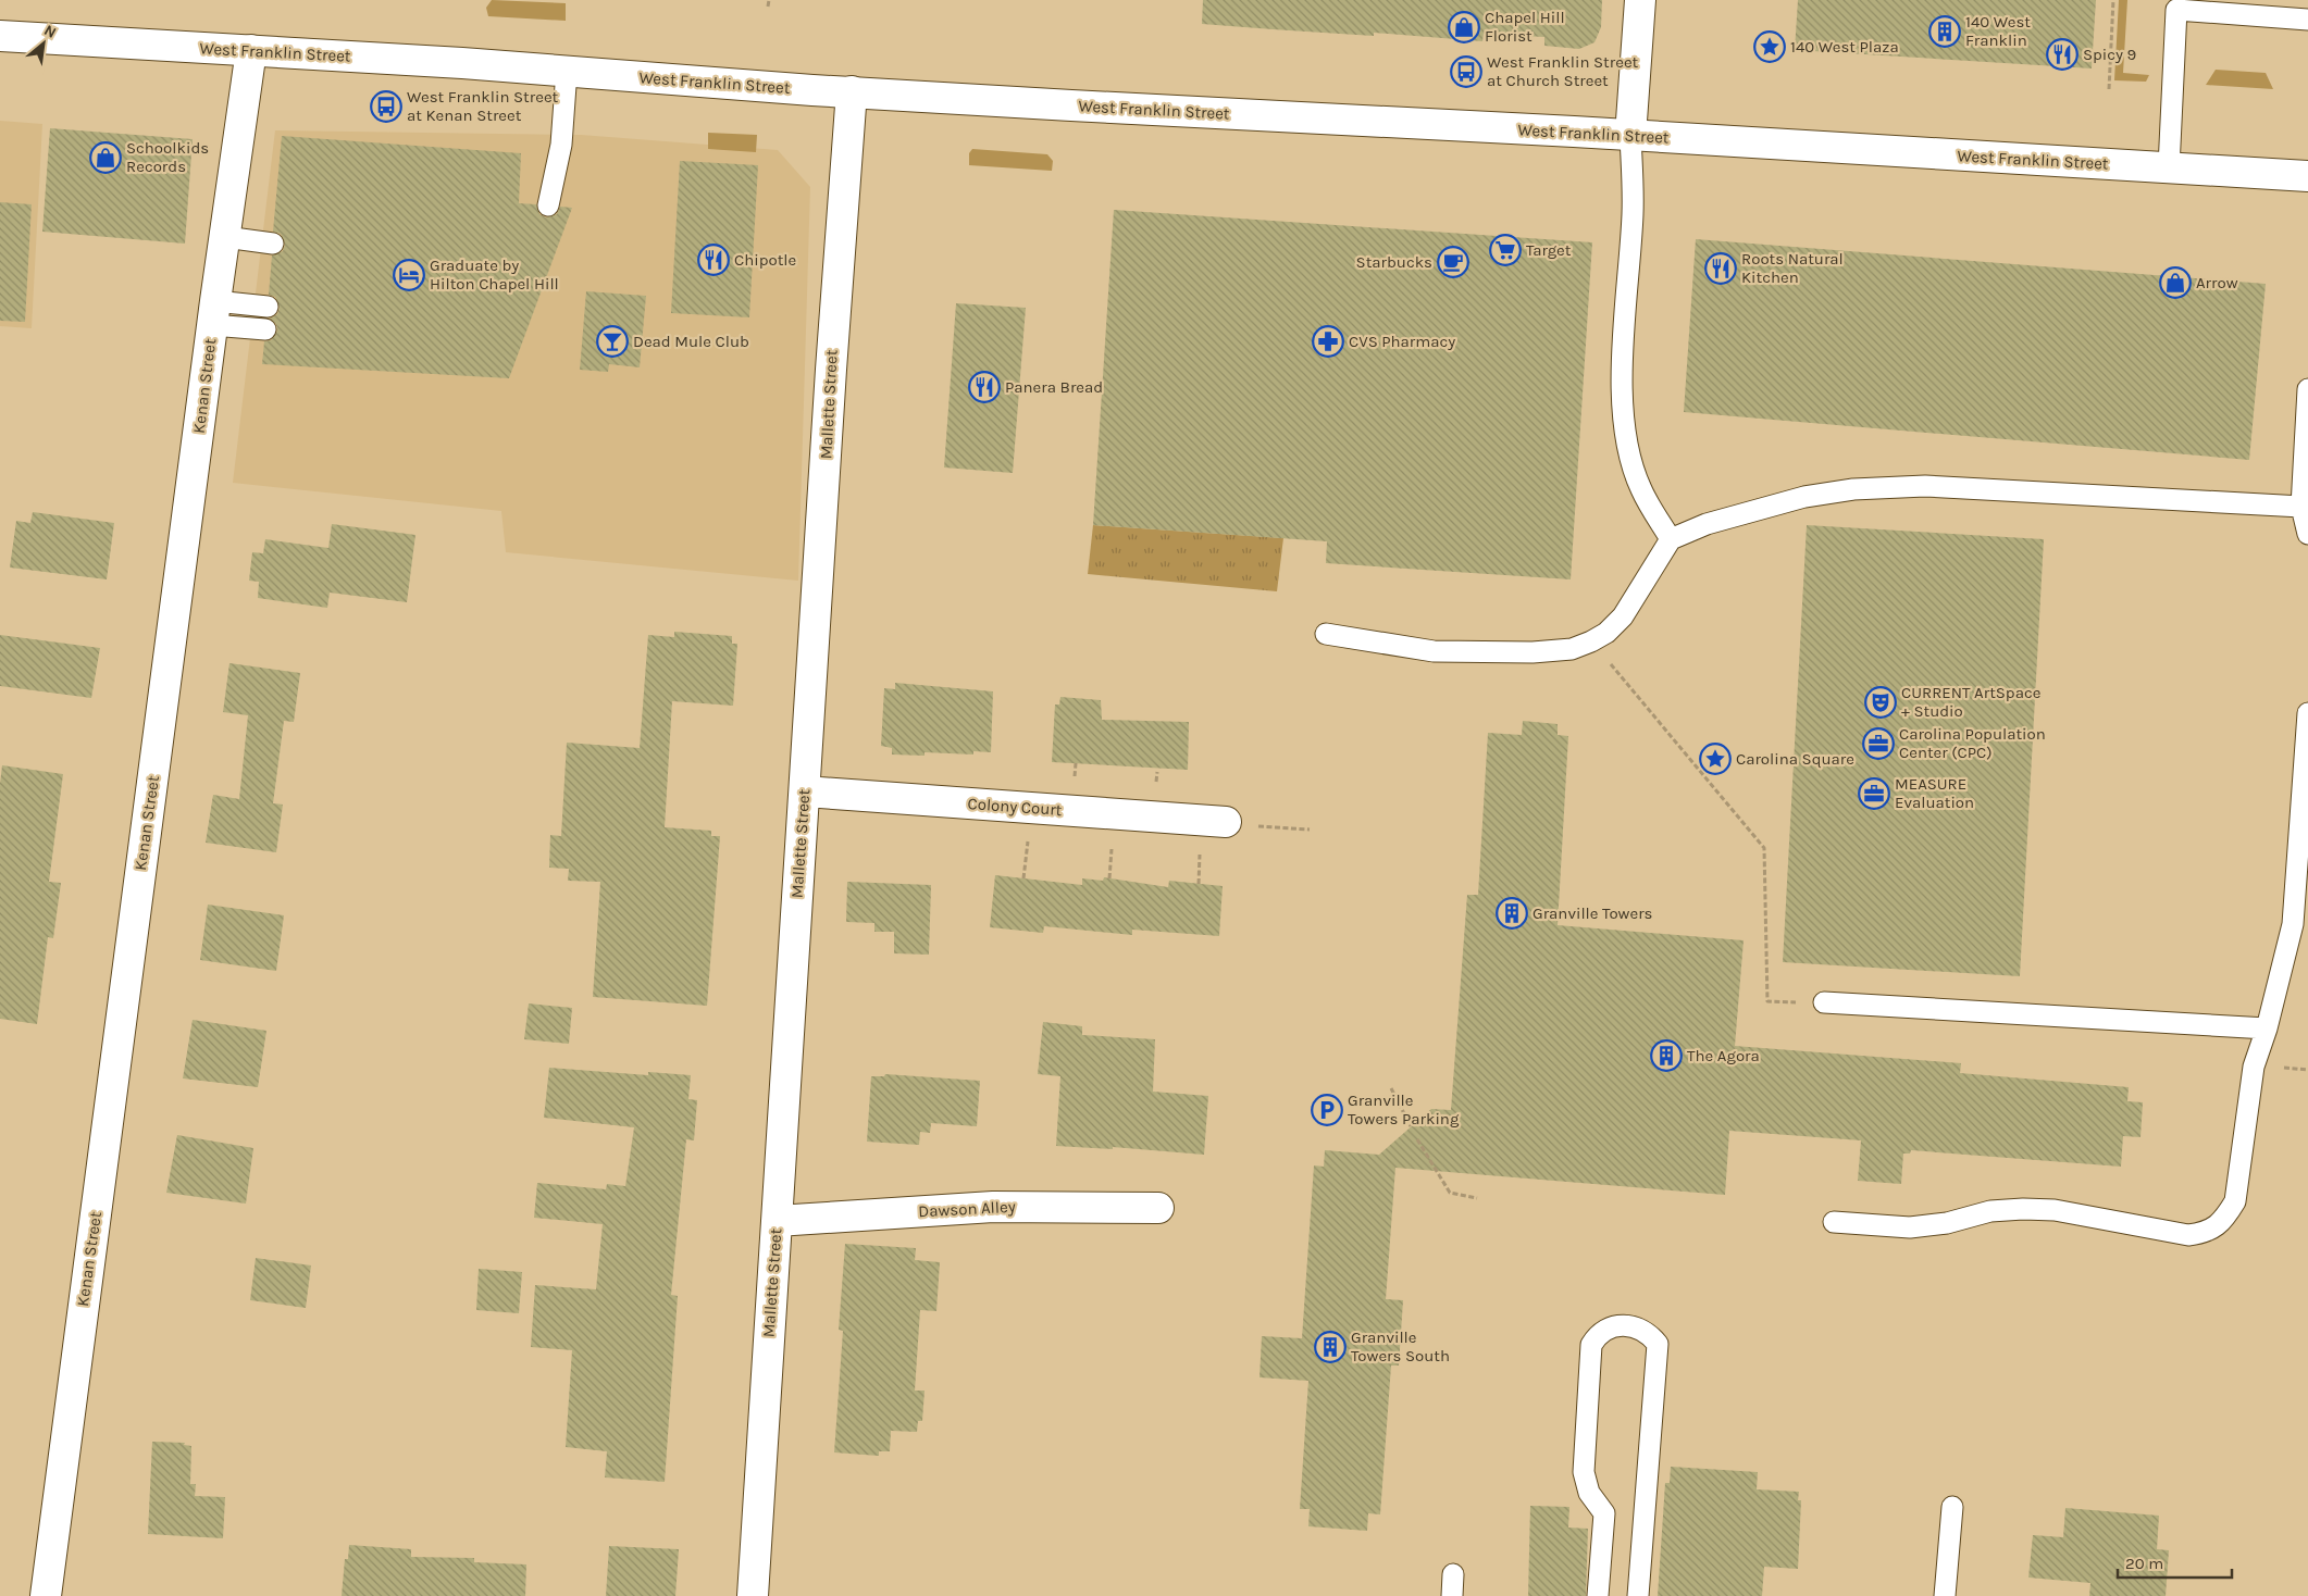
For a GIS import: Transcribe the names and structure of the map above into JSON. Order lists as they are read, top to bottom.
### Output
{
  "streets": {
    "street": [
      "West Franklin Street",
      "Kenan Street",
      "Mallette Street",
      "Colony Court",
      "Dawson Alley"
    ]
  },
  "crossings": [
    ["West Franklin Street", "Kenan Street"],
    ["West Franklin Street", "Mallette Street"],
    ["Mallette Street", "Colony Court"],
    ["Mallette Street", "Dawson Alley"]
  ],
  "places": {
    "shop": ["Chapel Hill Florist", "Schoolkids Records", "Arrow"],
    "building": [
      "140 West Franklin",
      "Granville Towers",
      "The Agora",
      "Granville Towers South"
    ],
    "place": ["140 West Plaza", "Carolina Square"],
    "restaurant": [
      "Spicy 9",
      "Chipotle",
      "Roots Natural Kitchen",
      "Panera Bread"
    ],
    "bus stop": ["West Franklin Street at Church Street", "West Franklin Street at Kenan Street"],
    "supermarket": ["Target"],
    "cafe": ["Starbucks"],
    "hotel": ["Graduate by Hilton Chapel Hill"],
    "bar": ["Dead Mule Club"],
    "pharmacy": ["CVS Pharmacy"],
    "theatre": ["CURRENT ArtSpace + Studio"],
    "office": ["Carolina Population Center (CPC)", "MEASURE Evaluation"],
    "parking": ["Granville Towers Parking"]
  },
  "scale_bar": "20 m",
  "north": "top right"
}
